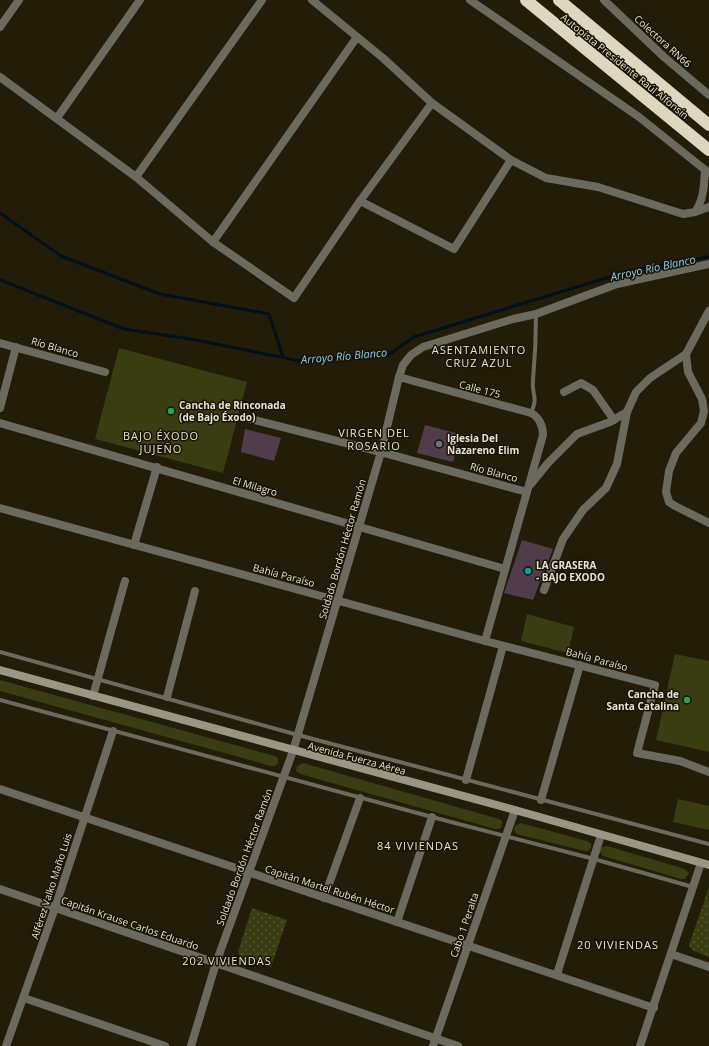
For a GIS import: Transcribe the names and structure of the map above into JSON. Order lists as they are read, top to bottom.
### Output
{
  "streets": {
    "highway": ["Autopista Presidente Raúl Alfonsín"],
    "main road": ["Avenida Fuerza Aérea"],
    "street": [
      "Colectora RN66",
      "Río Blanco",
      "Calle 175",
      "El Milagro",
      "Soldado Bordón Héctor Ramón",
      "Bahía Paraíso",
      "Alférez Valko Maño Luis",
      "Capitán Martel Rubén Héctor",
      "Capitán Krause Carlos Eduardo",
      "Cabo 1 Peralta"
    ]
  },
  "crossings": [
    ["Río Blanco", "Soldado Bordón Héctor Ramón"],
    ["Calle 175", "Soldado Bordón Héctor Ramón"],
    ["El Milagro", "Soldado Bordón Héctor Ramón"],
    ["Soldado Bordón Héctor Ramón", "Bahía Paraíso"],
    ["Soldado Bordón Héctor Ramón", "Avenida Fuerza Aérea"],
    ["Soldado Bordón Héctor Ramón", "Capitán Martel Rubén Héctor"],
    ["Soldado Bordón Héctor Ramón", "Capitán Krause Carlos Eduardo"],
    ["Avenida Fuerza Aérea", "Cabo 1 Peralta"],
    ["Alférez Valko Maño Luis", "Capitán Martel Rubén Héctor"],
    ["Alférez Valko Maño Luis", "Capitán Krause Carlos Eduardo"],
    ["Capitán Martel Rubén Héctor", "Cabo 1 Peralta"],
    ["Capitán Krause Carlos Eduardo", "Cabo 1 Peralta"]
  ],
  "districts": [
    "ASENTAMIENTO CRUZ AZUL",
    "VIRGEN DEL ROSARIO",
    "BAJO ÉXODO JUJEÑO",
    "84 VIVIENDAS",
    "20 VIVIENDAS",
    "202 VIVIENDAS"
  ],
  "water": ["Arroyo Río Blanco"],
  "places": [
    "Cancha de Rinconada (de Bajo Éxodo)",
    "Iglesia Del Nazareno Elim",
    "LA GRASERA - BAJO EXODO",
    "Cancha de Santa Catalina"
  ]
}
